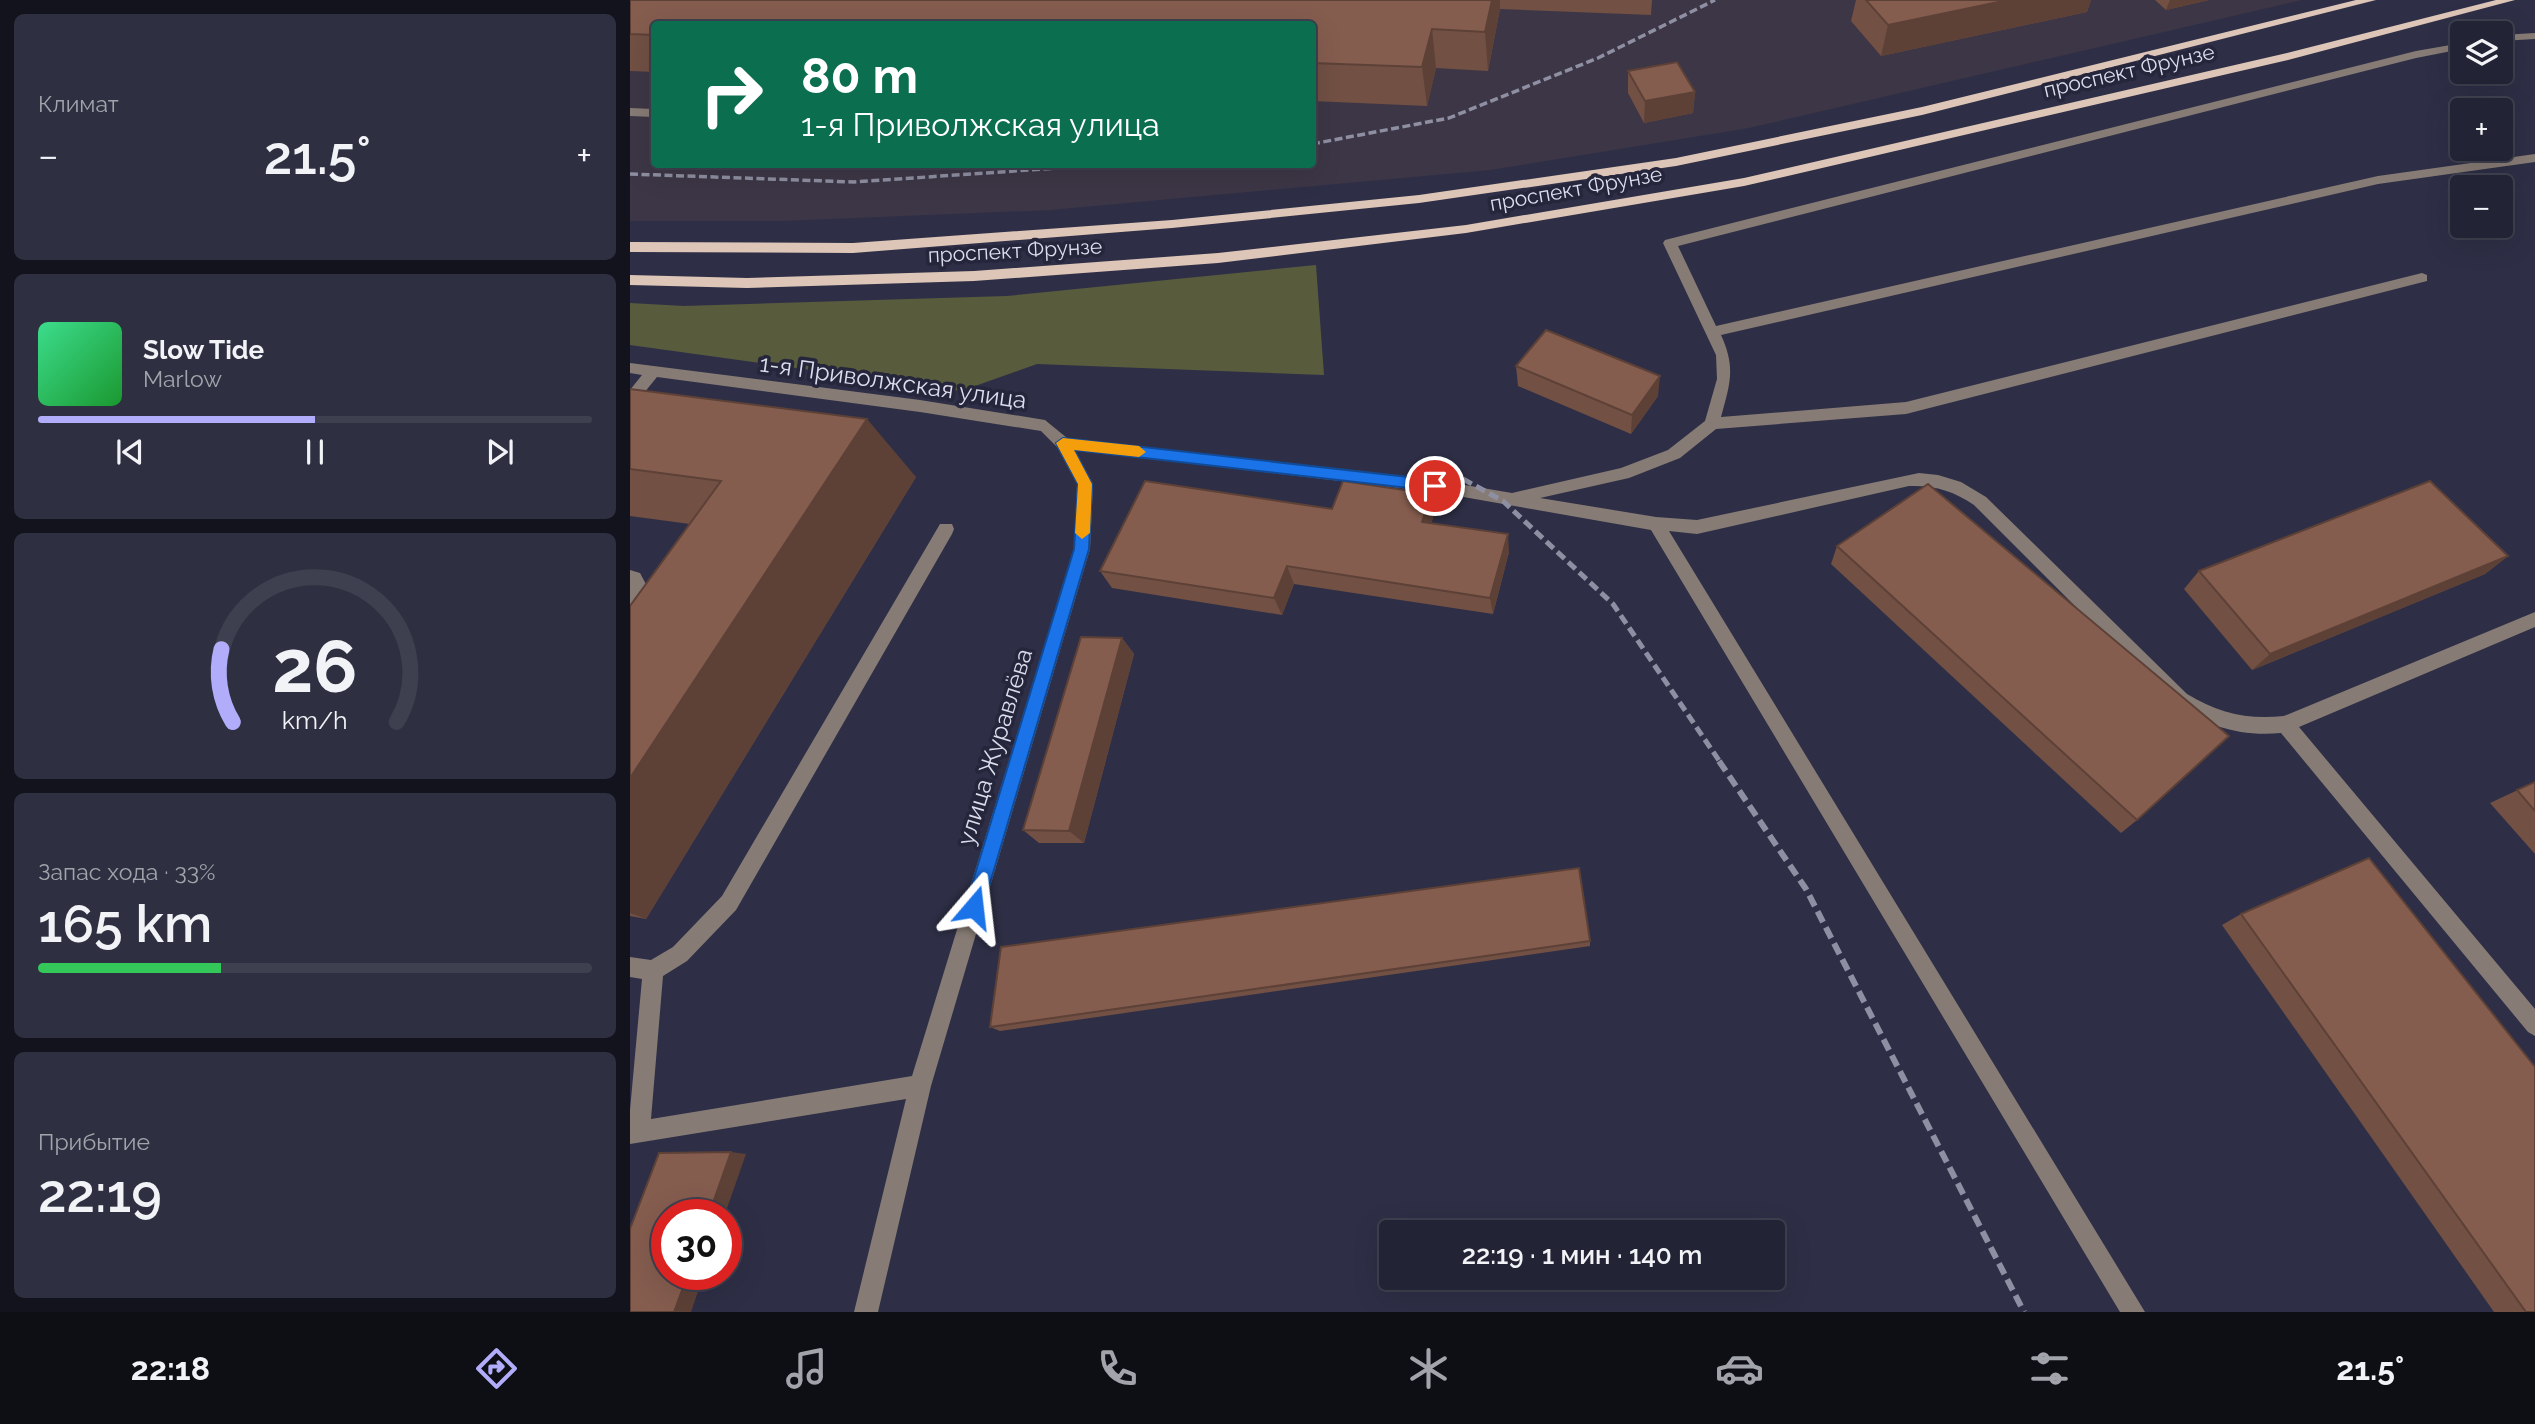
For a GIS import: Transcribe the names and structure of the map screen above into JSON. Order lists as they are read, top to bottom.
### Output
{
  "streets": {
    "main road": ["проспект Фрунзе"],
    "street": ["1-я Приволжская улица", "улица Журавлёва"]
  },
  "crossings": [
    ["1-я Приволжская улица", "улица Журавлёва"]
  ],
  "page": {
    "tile": [
      "Климат",
      ["Запас хода · 33%", "165 km"],
      ["Прибытие", "22:19"]
    ],
    "map_buttons": ["+", "−"],
    "turn": ["80 m", "1-я Приволжская улица"],
    "heat": ["−", "21.5°", "+"],
    "song": ["Slow Tide", "Marlow"],
    "limit": "30",
    "trip": "22:19 · 1 мин · 140 m",
    "tabs": ["22:18", "21.5°"],
    "gauge": ["26", "km/h"]
  }
}
